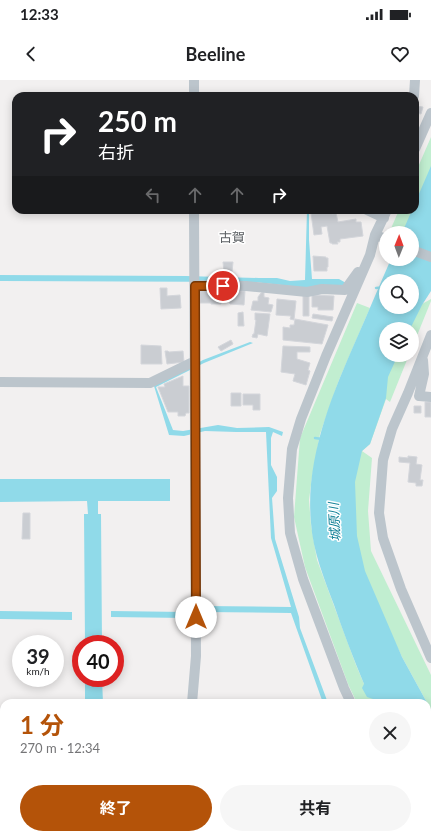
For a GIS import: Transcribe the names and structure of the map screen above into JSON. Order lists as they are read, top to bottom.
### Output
{
  "districts": ["古賀"],
  "water": ["城原川"],
  "north": "top",
  "page": {
    "status": "12:33",
    "header": "Beeline",
    "turn": ["250 m", "右折"],
    "speed": "39 km/h",
    "limit": "40",
    "heading": ["1 分", "270 m · 12:34"],
    "buttons": ["終了", "共有"]
  }
}
